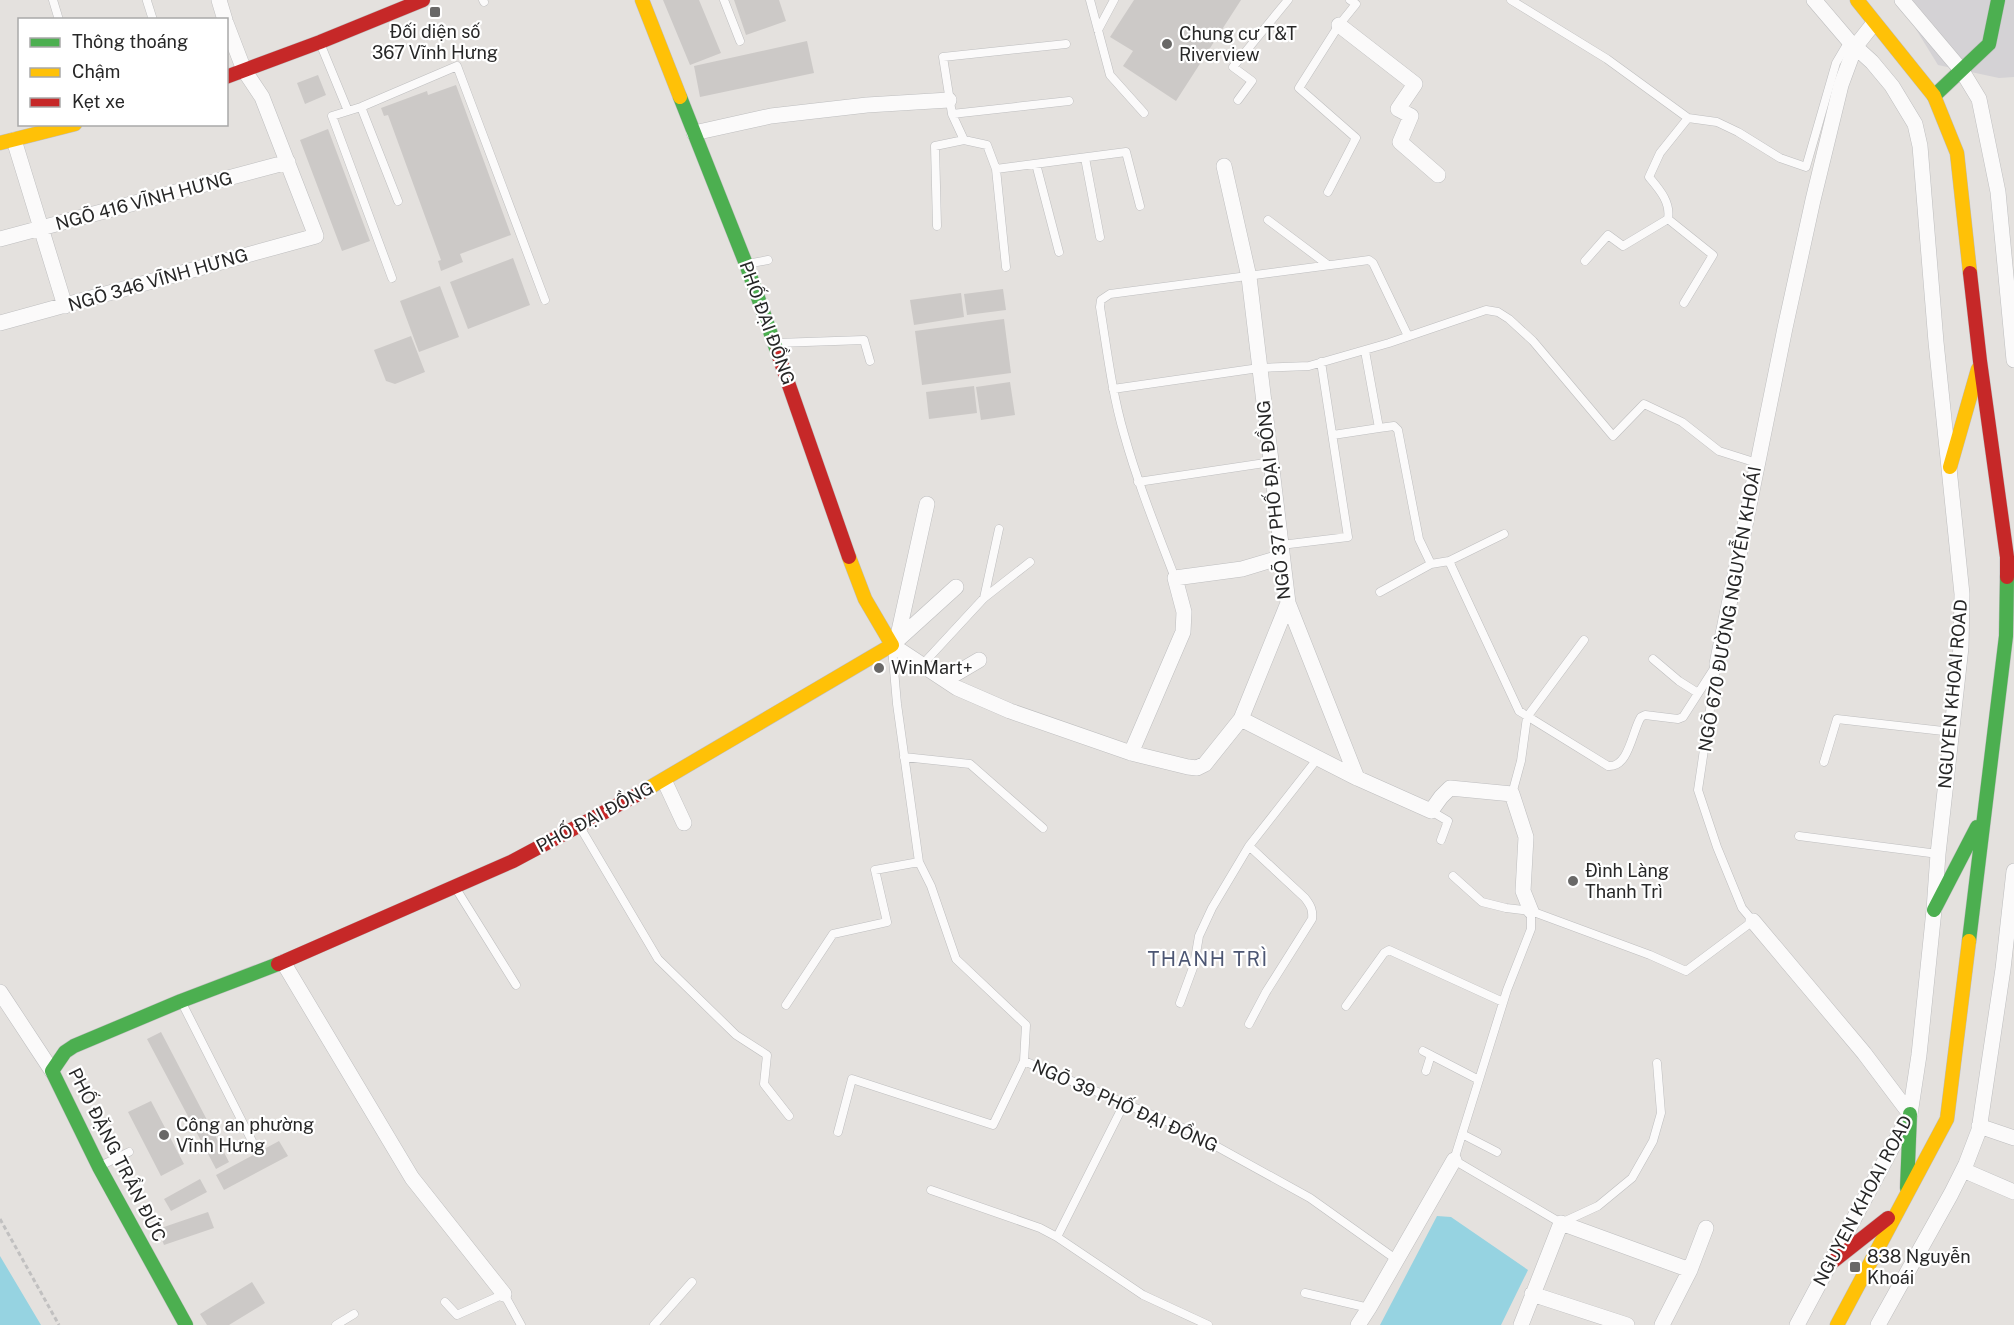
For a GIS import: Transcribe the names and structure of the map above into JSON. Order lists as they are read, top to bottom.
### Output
{
  "streets": {
    "main road": ["PHỐ ĐẠI ĐỒNG", "NGUYEN KHOAI ROAD", "PHỐ ĐẶNG TRẦN ĐỨC"],
    "street": [
      "NGÕ 416 VĨNH HƯNG",
      "NGÕ 346 VĨNH HƯNG",
      "NGÕ 37 PHỐ ĐẠI ĐỒNG",
      "NGÕ 670 ĐƯỜNG NGUYỄN KHOÁI"
    ],
    "lane": ["NGÕ 39 PHỐ ĐẠI ĐỒNG"]
  },
  "crossings": [
    ["NGÕ 416 VĨNH HƯNG", "NGÕ 346 VĨNH HƯNG"],
    ["PHỐ ĐẠI ĐỒNG", "NGÕ 37 PHỐ ĐẠI ĐỒNG"],
    ["PHỐ ĐẠI ĐỒNG", "NGÕ 39 PHỐ ĐẠI ĐỒNG"],
    ["PHỐ ĐẠI ĐỒNG", "PHỐ ĐẶNG TRẦN ĐỨC"],
    ["NGÕ 670 ĐƯỜNG NGUYỄN KHOÁI", "NGUYEN KHOAI ROAD"]
  ],
  "districts": ["THANH TRÌ"],
  "places": {
    "transit": ["Đối diện số 367 Vĩnh Hưng", "838 Nguyễn Khoái"],
    "other": [
      "Chung cư T&T Riverview",
      "WinMart+",
      "Đình Làng Thanh Trì",
      "Công an phường Vĩnh Hưng"
    ]
  },
  "legend": ["Thông thoáng", "Chậm", "Kẹt xe"]
}
